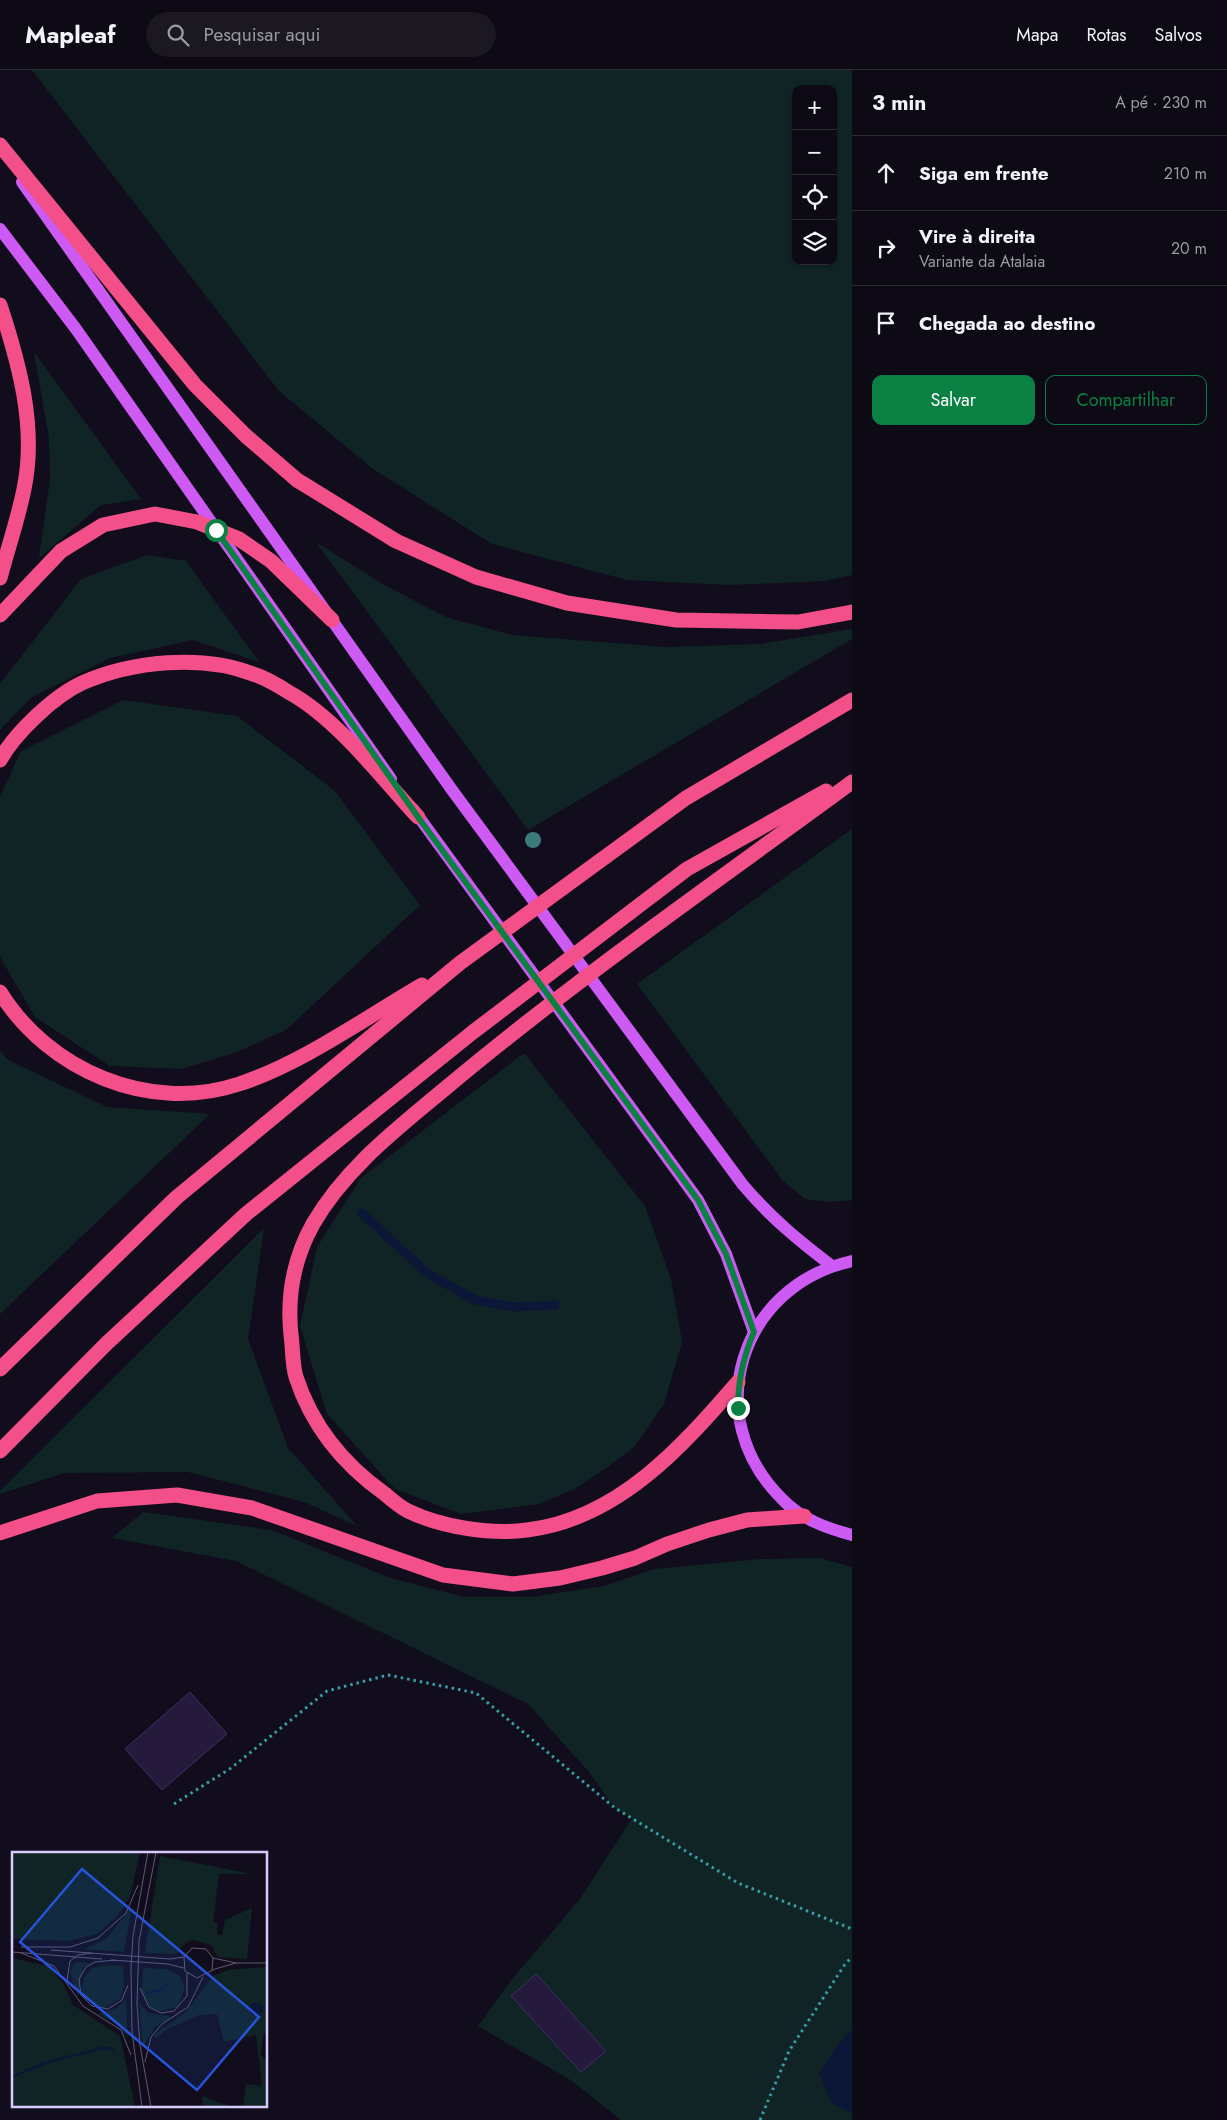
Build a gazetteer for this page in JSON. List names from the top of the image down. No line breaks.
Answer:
{"page":{"header":"Mapleaf","search":"Pesquisar aqui","nav":["Mapa","Rotas","Salvos"],"heading":["3 min","A pé · 230 m"],"map_buttons":["+","−"],"list":[["Siga em frente","210 m"],["Vire à direita","Variante da Atalaia","20 m"],"Chegada ao destino"],"buttons":["Salvar","Compartilhar"]}}
